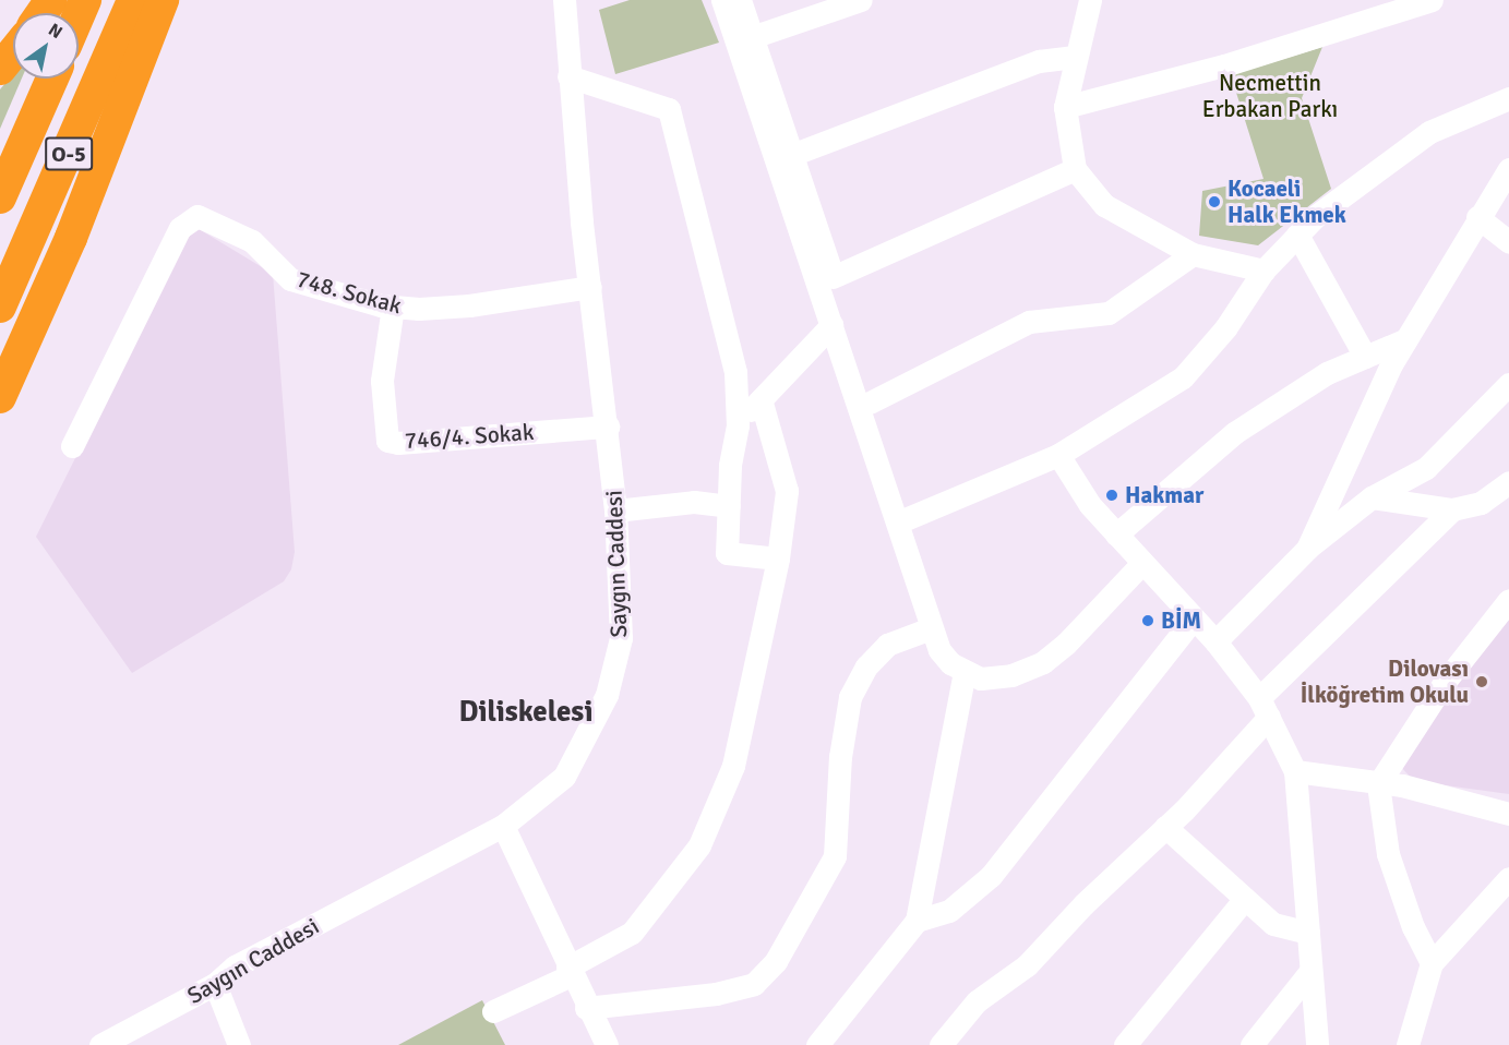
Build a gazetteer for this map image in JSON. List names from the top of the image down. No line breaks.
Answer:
{"streets":{"highway":["O-5"],"street":["748. Sokak","746/4. Sokak","Saygın Caddesi"]},"crossings":[["748. Sokak","746/4. Sokak"],["748. Sokak","Saygın Caddesi"],["746/4. Sokak","Saygın Caddesi"]],"districts":["Diliskelesi"],"parks":["Necmettin Erbakan Parkı"],"places":["Kocaeli Halk Ekmek","Hakmar","BİM","Dilovası İlköğretim Okulu"],"north":"top right"}
